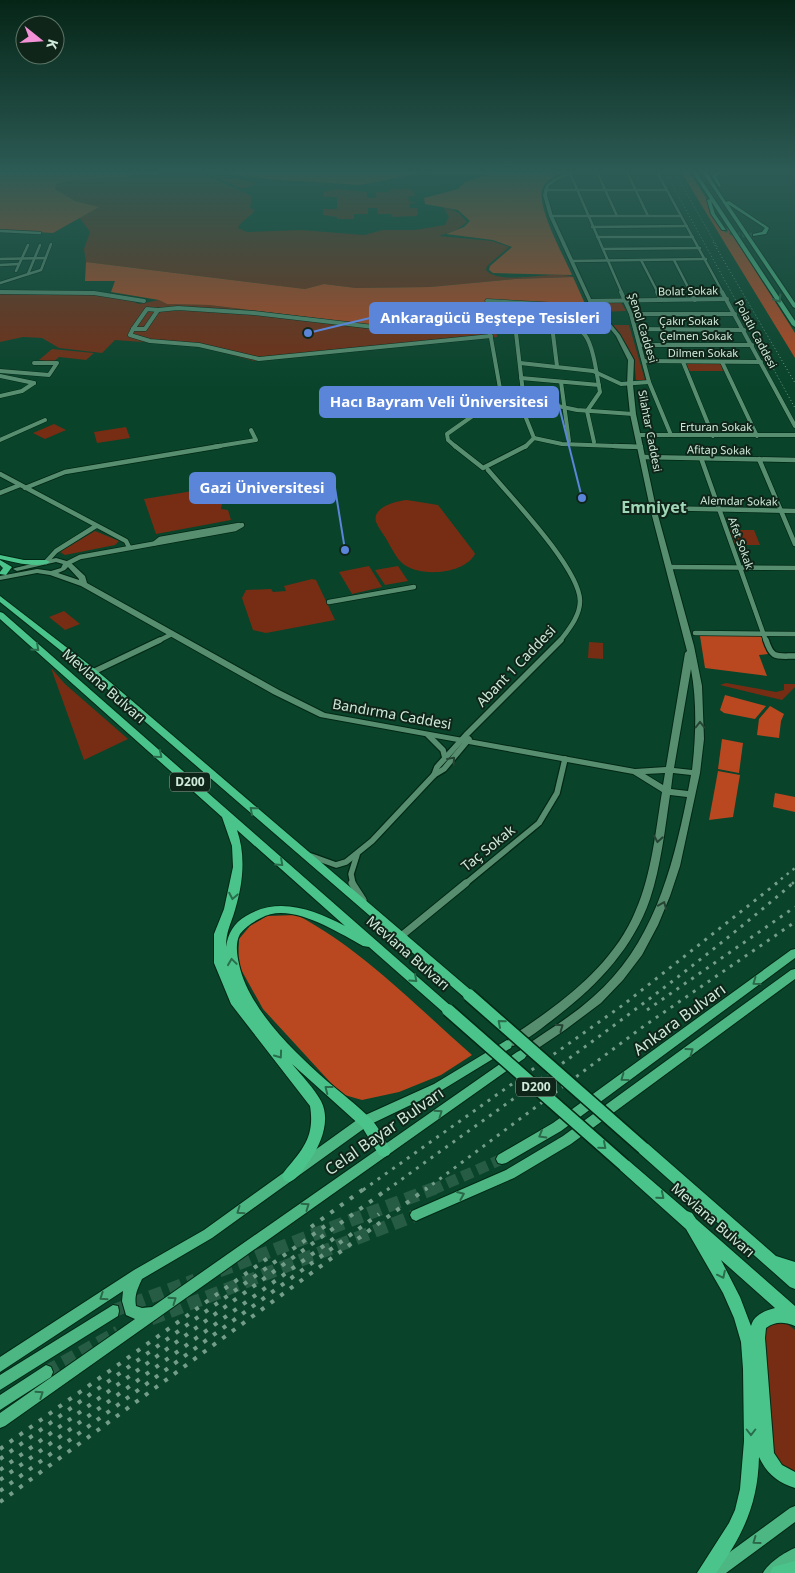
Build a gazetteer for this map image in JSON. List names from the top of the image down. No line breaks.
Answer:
{"streets":{"highway":["Mevlana Bulvarı","D200"],"main road":["Silahtar Caddesi","Bandırma Caddesi","Ankara Bulvarı","Celal Bayar Bulvarı"],"street":["Bolat Sokak","Çakır Sokak","Şenol Caddesi","Polatlı Caddesi","Çelmen Sokak","Dilmen Sokak","Erturan Sokak","Afitap Sokak","Alemdar Sokak","Afet Sokak","Abant 1 Caddesi","Taç Sokak"]},"crossings":[["Bolat Sokak","Şenol Caddesi"],["Bolat Sokak","Polatlı Caddesi"],["Bolat Sokak","Silahtar Caddesi"],["Çakır Sokak","Şenol Caddesi"],["Çakır Sokak","Polatlı Caddesi"],["Şenol Caddesi","Çelmen Sokak"],["Şenol Caddesi","Dilmen Sokak"],["Şenol Caddesi","Erturan Sokak"],["Polatlı Caddesi","Çelmen Sokak"],["Polatlı Caddesi","Dilmen Sokak"],["Erturan Sokak","Silahtar Caddesi"],["Silahtar Caddesi","Afitap Sokak"],["Silahtar Caddesi","Alemdar Sokak"],["Silahtar Caddesi","Bandırma Caddesi"],["Silahtar Caddesi","Celal Bayar Bulvarı"],["Afitap Sokak","Afet Sokak"],["Alemdar Sokak","Afet Sokak"],["Abant 1 Caddesi","Mevlana Bulvarı"],["Abant 1 Caddesi","Bandırma Caddesi"],["Mevlana Bulvarı","Taç Sokak"],["Bandırma Caddesi","Taç Sokak"],["Bandırma Caddesi","Celal Bayar Bulvarı"]],"districts":["Emniyet"],"places":["Ankaragücü Beştepe Tesisleri","Hacı Bayram Veli Üniversitesi","Gazi Üniversitesi"],"north":"right"}
